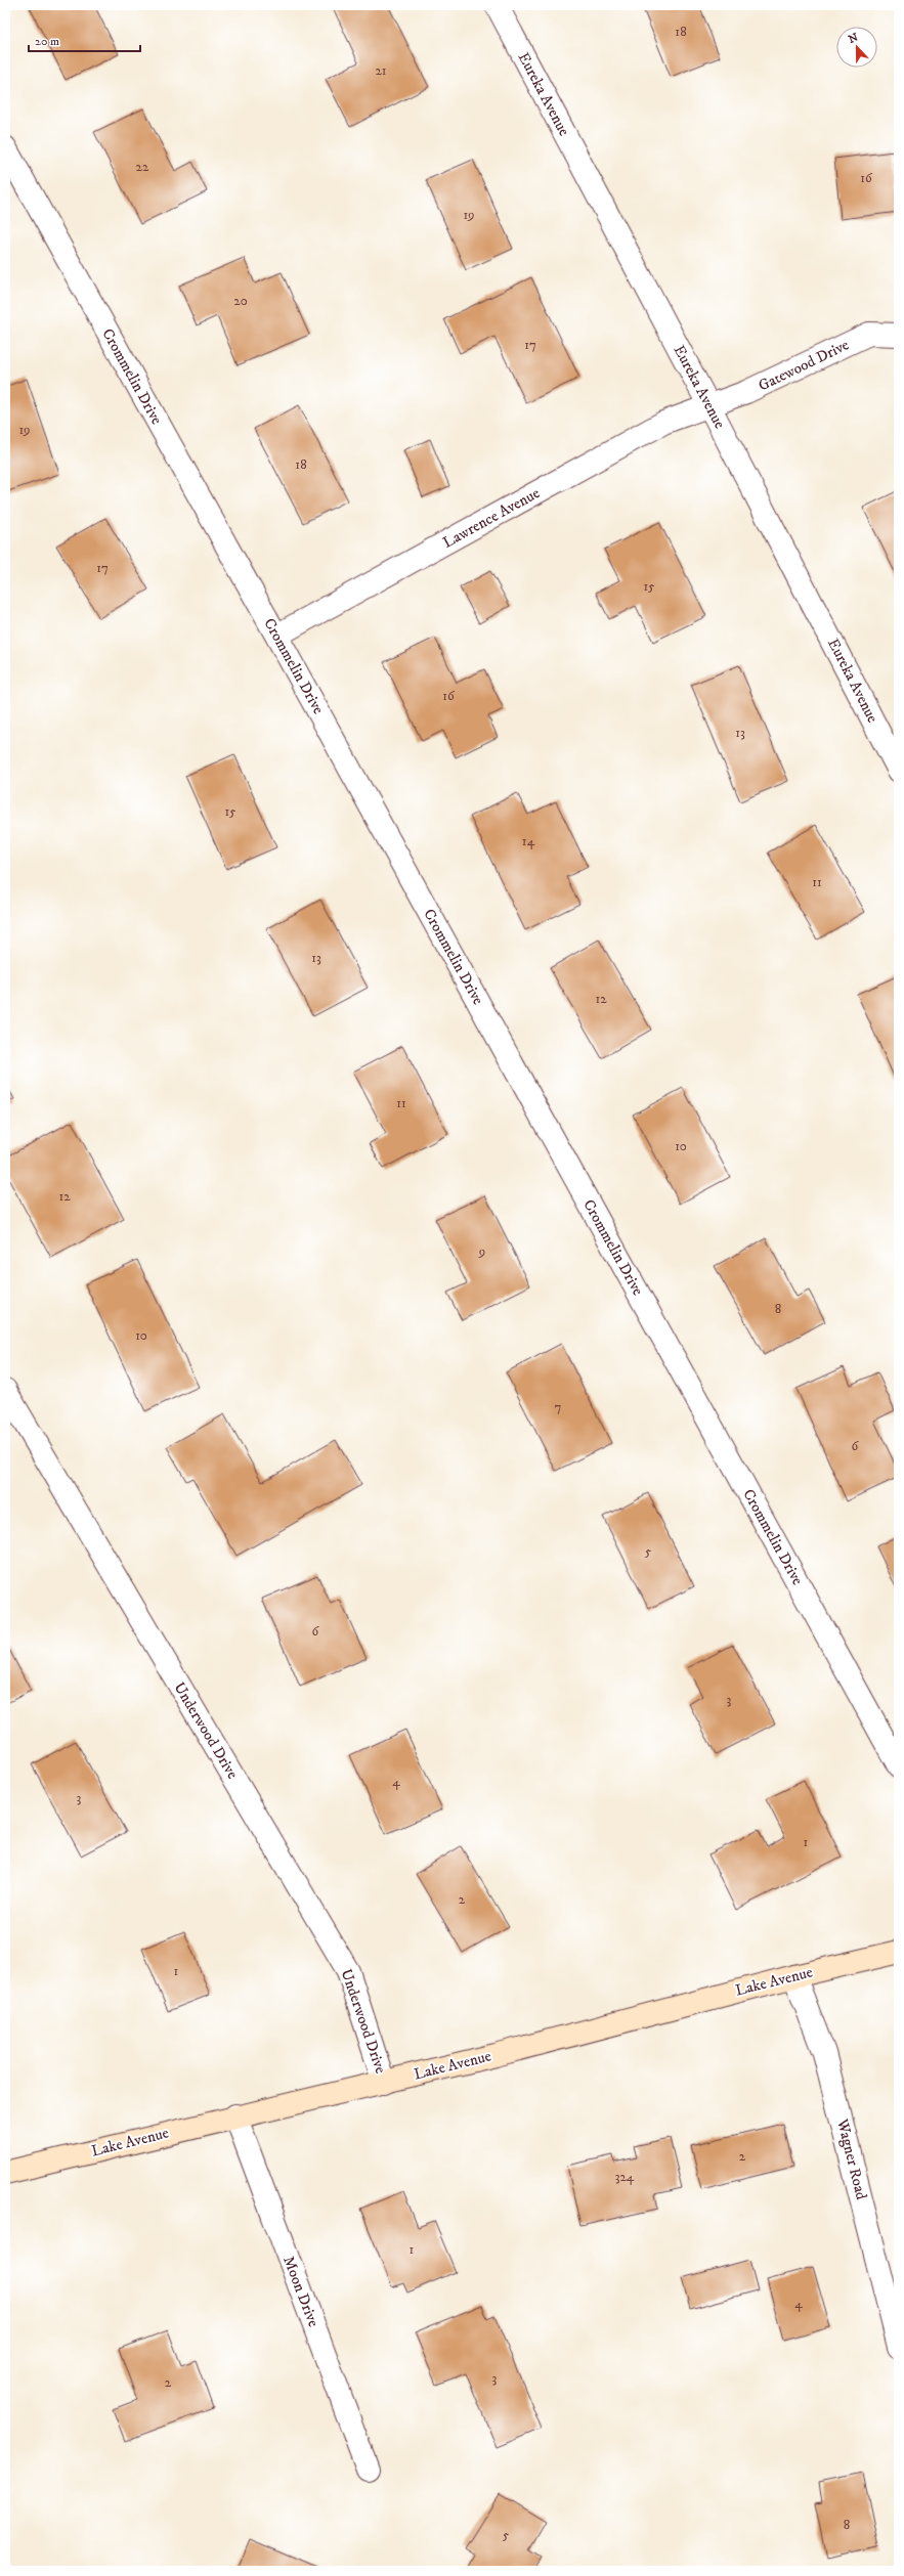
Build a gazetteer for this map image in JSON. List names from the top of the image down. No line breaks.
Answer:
{"streets":{"main road":["Lake Avenue"],"street":["Eureka Avenue","Gatewood Drive","Crommelin Drive","Lawrence Avenue","Underwood Drive","Wagner Road","Moon Drive"]},"crossings":[["Eureka Avenue","Gatewood Drive"],["Eureka Avenue","Lawrence Avenue"],["Gatewood Drive","Lawrence Avenue"],["Crommelin Drive","Lawrence Avenue"],["Underwood Drive","Lake Avenue"],["Lake Avenue","Wagner Road"],["Lake Avenue","Moon Drive"]],"house_numbers":["18","21","22","16","19","20","17","19","18","17","15","16","13","15","14","11","13","12","11","10","12","9","8","10","7","6","5","6","3","4","3","1","2","1","2","324","1","4","3","2","8","5"],"scale_bar":"20 m","north":"top"}
